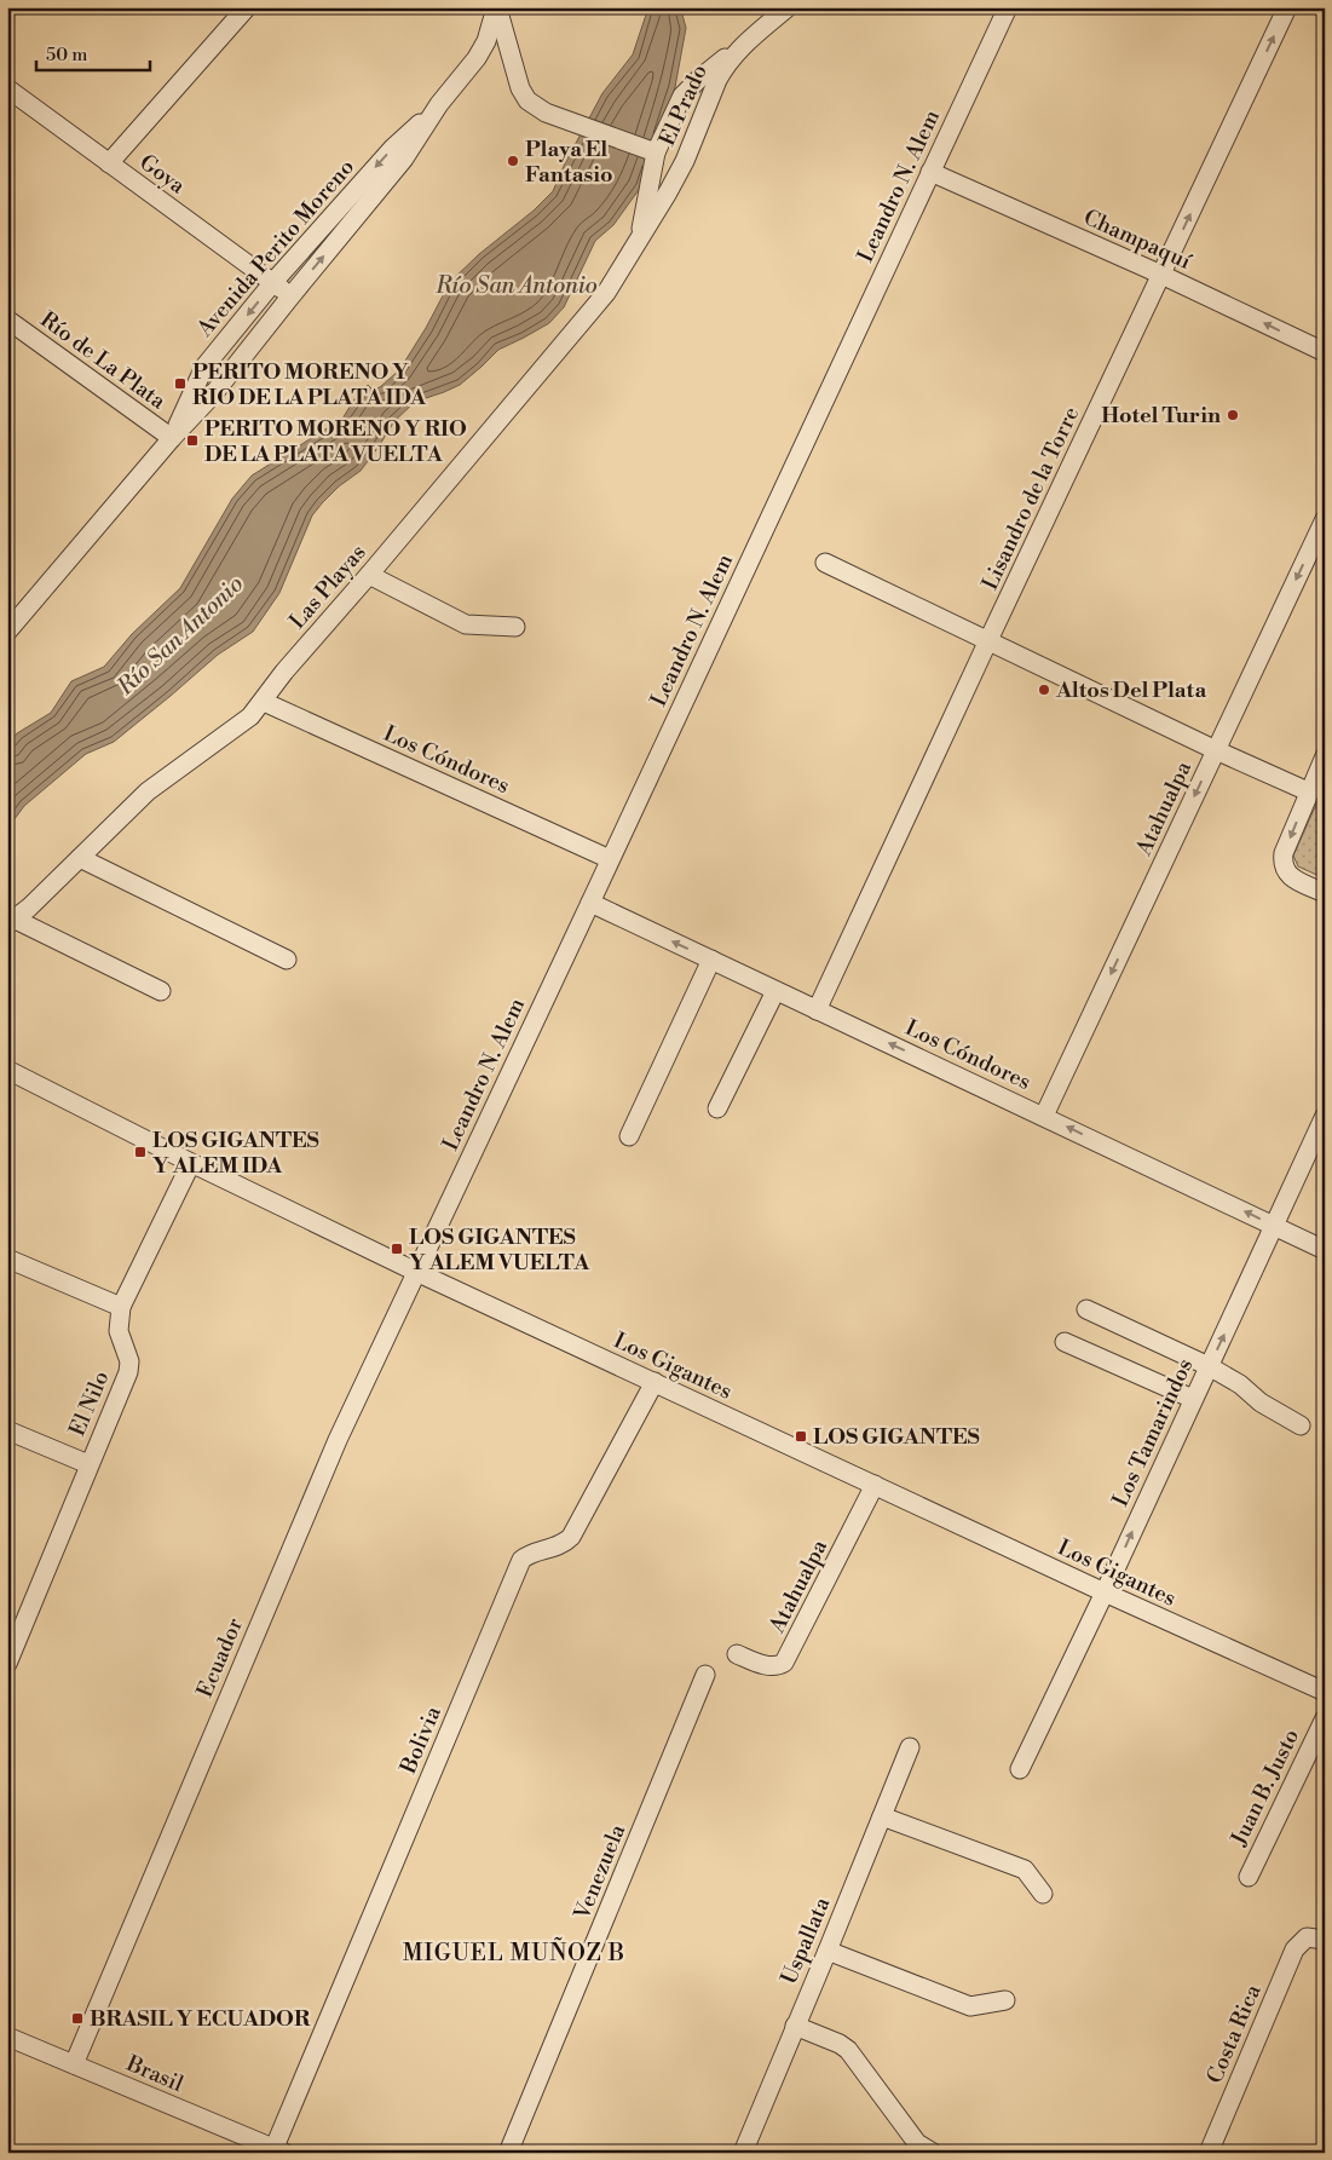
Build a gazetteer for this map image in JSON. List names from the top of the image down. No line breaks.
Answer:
{"streets":{"street":["El Prado","Goya","Leandro N. Alem","Champaquí","Avenida Perito Moreno","Río de La Plata","Lisandro de la Torre","Las Playas","Los Cóndores","Atahualpa","Los Gigantes","El Nilo","Los Tamarindos","Ecuador","Bolivia","Juan B. Justo","Venezuela","Uspallata","Costa Rica","Brasil"]},"crossings":[["El Prado","Las Playas"],["Goya","Avenida Perito Moreno"],["Leandro N. Alem","Champaquí"],["Leandro N. Alem","Los Cóndores"],["Leandro N. Alem","Los Gigantes"],["Leandro N. Alem","Ecuador"],["Champaquí","Lisandro de la Torre"],["Avenida Perito Moreno","Río de La Plata"],["Lisandro de la Torre","Los Cóndores"],["Las Playas","Los Cóndores"],["Los Cóndores","Atahualpa"],["Los Cóndores","Los Tamarindos"],["Atahualpa","Los Gigantes"],["Los Gigantes","El Nilo"],["Los Gigantes","Los Tamarindos"],["Los Gigantes","Ecuador"],["Los Gigantes","Bolivia"],["Ecuador","Brasil"],["Bolivia","Brasil"]],"one_way":["Champaquí","Los Cóndores","Atahualpa","Los Tamarindos"],"districts":["MIGUEL MUÑOZ B"],"water":["Río San Antonio"],"places":{"other":["Playa El Fantasio","Hotel Turin","Altos Del Plata"],"transit":["PERITO MORENO Y RIO DE LA PLATA IDA","PERITO MORENO Y RIO DE LA PLATA VUELTA","LOS GIGANTES Y ALEM IDA","LOS GIGANTES Y ALEM VUELTA","LOS GIGANTES","BRASIL Y ECUADOR"]},"scale_bar":"50 m"}
